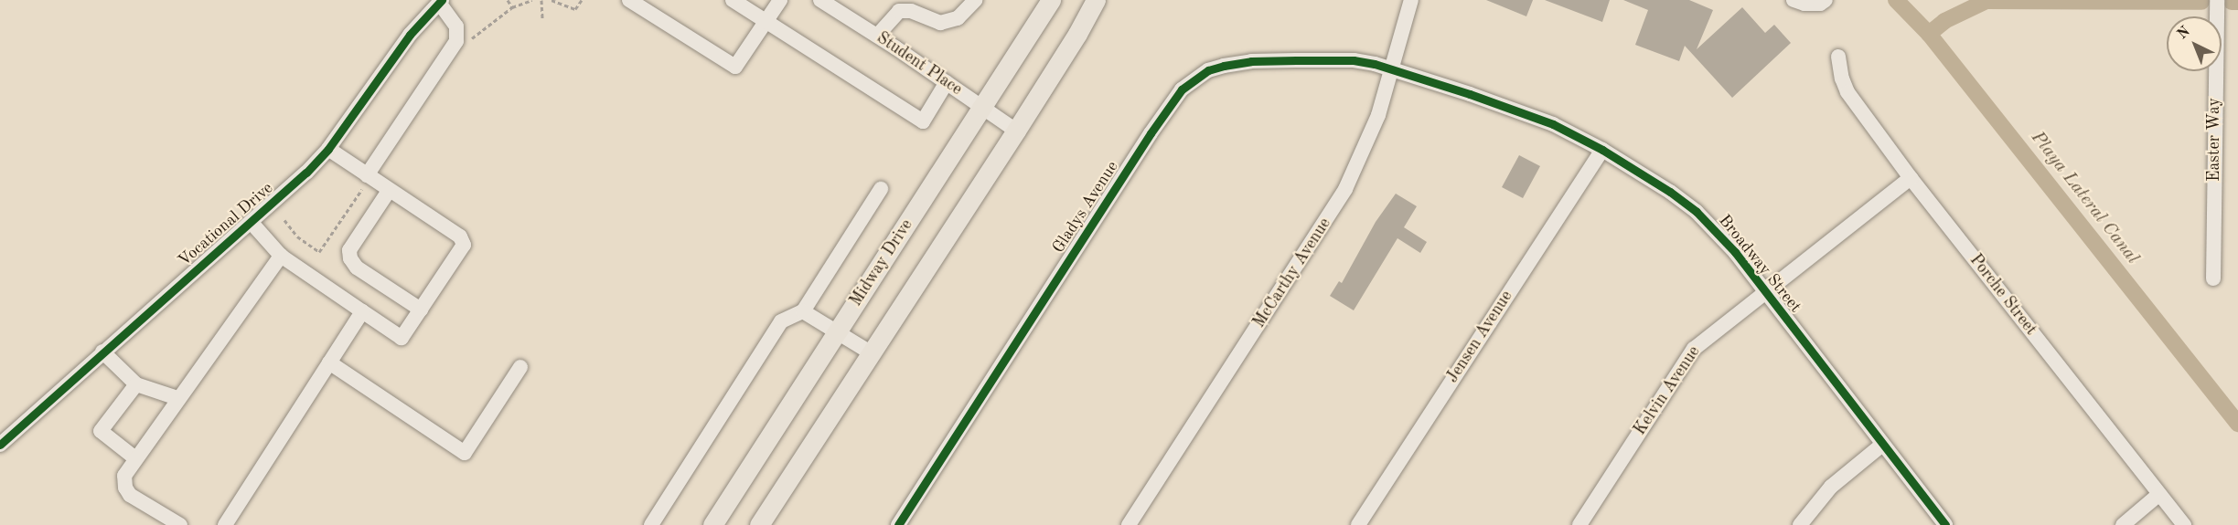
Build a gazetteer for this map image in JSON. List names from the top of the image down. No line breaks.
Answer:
{"streets":{"main road":["Midway Drive"],"street":["Student Place","Easter Way","Gladys Avenue","Vocational Drive","Broadway Street","McCarthy Avenue","Porche Street","Jensen Avenue","Kelvin Avenue"]},"crossings":[["Student Place","Midway Drive"],["Gladys Avenue","Broadway Street"],["Gladys Avenue","McCarthy Avenue"],["Broadway Street","McCarthy Avenue"],["Broadway Street","Jensen Avenue"],["Broadway Street","Kelvin Avenue"],["Porche Street","Kelvin Avenue"]],"water":["Playa Lateral Canal"],"north":"top left"}
